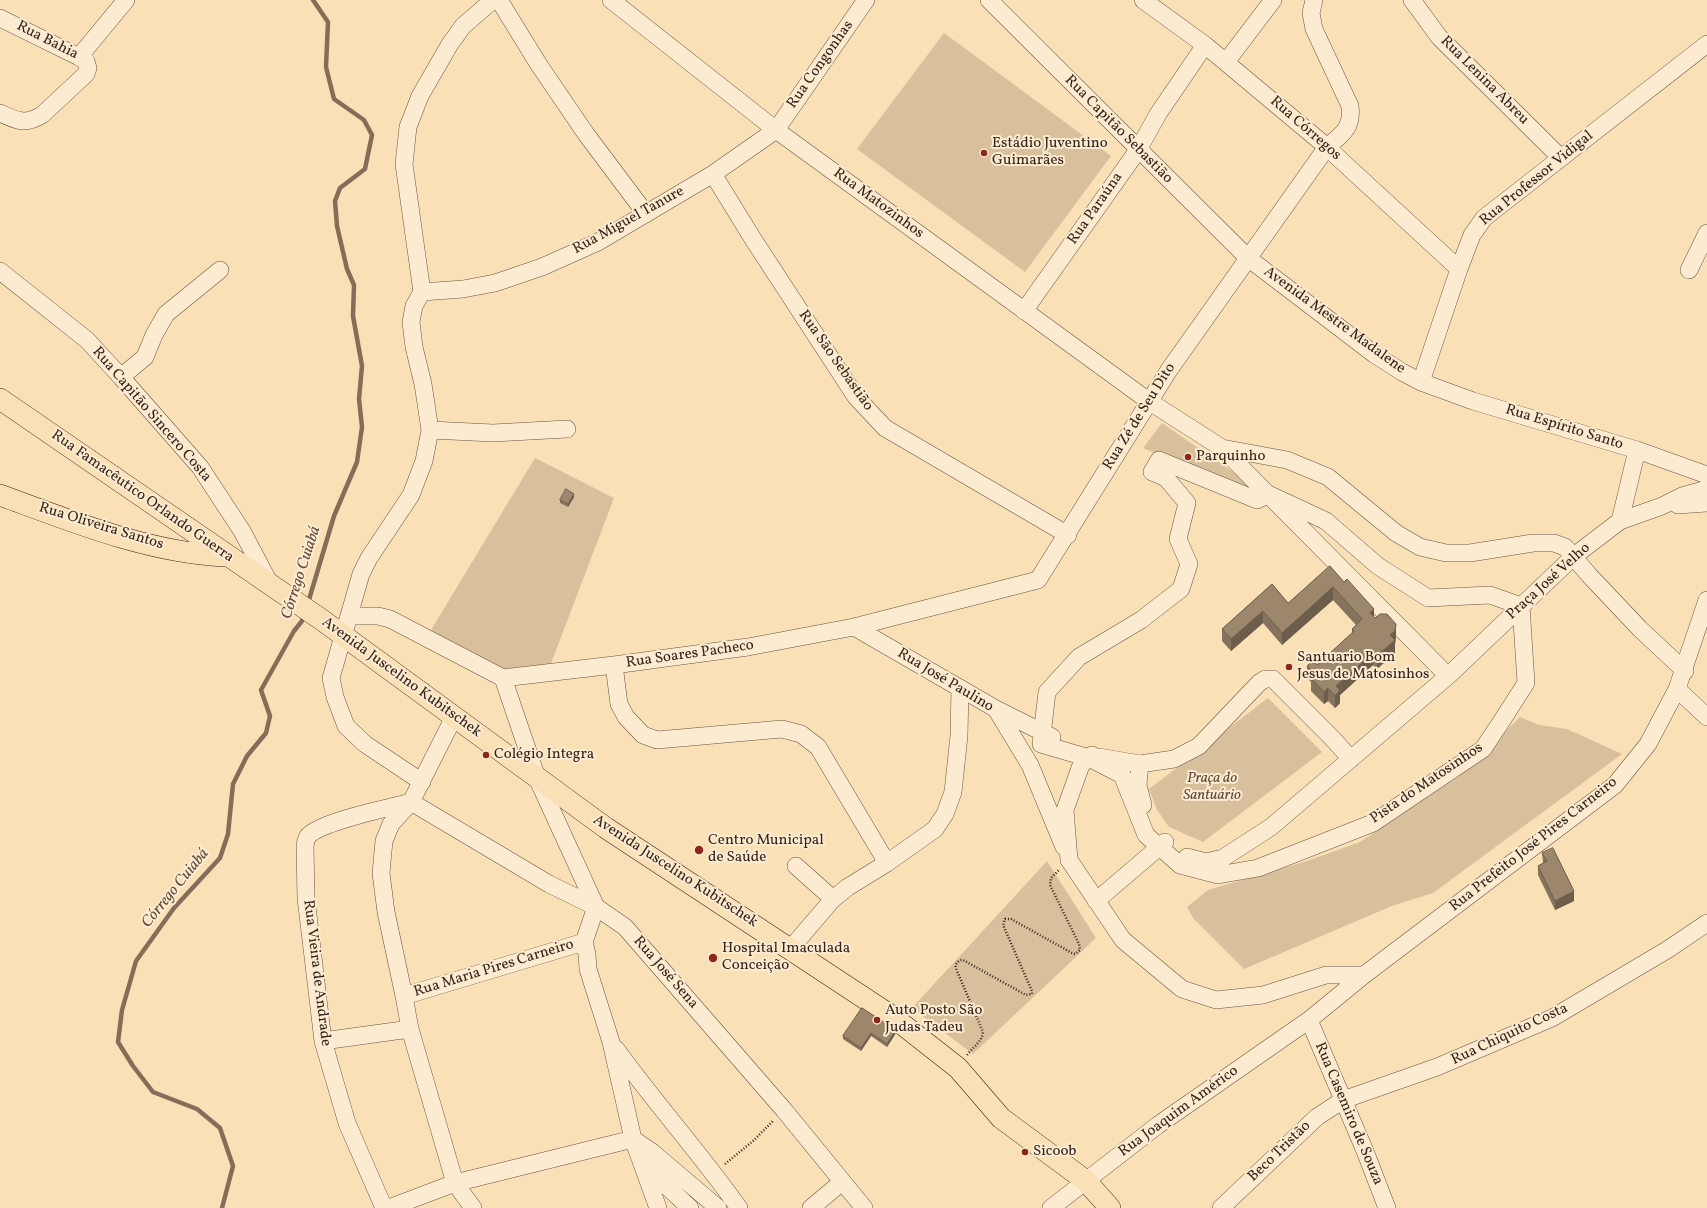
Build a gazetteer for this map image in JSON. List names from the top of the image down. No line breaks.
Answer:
{"streets":{"main road":["Rua Famacêutico Orlando Guerra","Rua Oliveira Santos","Avenida Juscelino Kubitschek"],"street":["Rua Bahia","Rua Congonhas","Rua Lenina Abreu","Rua Córregos","Rua Capitão Sebastião","Rua Professor Vidigal","Rua Matozinhos","Rua Paraúna","Rua Miguel Tanure","Avenida Mestre Madalene","Rua São Sebastião","Rua Capitão Sincero Costa","Rua Zé de Seu Dito","Rua Espírito Santo","Praça José Velho","Rua Soares Pacheco","Rua José Paulino","Pista do Matosinhos","Rua Prefeito José Pires Carneiro","Rua Maria Pires Carneiro","Rua Vieira de Andrade","Rua José Sena","Rua Chiquito Costa","Rua Joaquim Américo","Rua Casemiro de Souza","Beco Tristão"]},"crossings":[["Rua Congonhas","Rua Matozinhos"],["Rua Congonhas","Rua Miguel Tanure"],["Rua Lenina Abreu","Rua Professor Vidigal"],["Rua Córregos","Rua Professor Vidigal"],["Rua Córregos","Rua Paraúna"],["Rua Córregos","Rua Zé de Seu Dito"],["Rua Capitão Sebastião","Rua Paraúna"],["Rua Capitão Sebastião","Avenida Mestre Madalene"],["Rua Capitão Sebastião","Rua Zé de Seu Dito"],["Rua Professor Vidigal","Avenida Mestre Madalene"],["Rua Professor Vidigal","Rua Espírito Santo"],["Rua Matozinhos","Rua Paraúna"],["Rua Matozinhos","Rua Miguel Tanure"],["Rua Matozinhos","Rua Zé de Seu Dito"],["Rua Miguel Tanure","Rua São Sebastião"],["Avenida Mestre Madalene","Rua Zé de Seu Dito"],["Avenida Mestre Madalene","Rua Espírito Santo"],["Rua São Sebastião","Rua Zé de Seu Dito"],["Rua Capitão Sincero Costa","Rua Famacêutico Orlando Guerra"],["Rua Capitão Sincero Costa","Avenida Juscelino Kubitschek"],["Rua Zé de Seu Dito","Rua Soares Pacheco"],["Rua Famacêutico Orlando Guerra","Rua Oliveira Santos"],["Rua Famacêutico Orlando Guerra","Avenida Juscelino Kubitschek"],["Praça José Velho","Pista do Matosinhos"],["Rua Soares Pacheco","Rua José Paulino"],["Avenida Juscelino Kubitschek","Rua Joaquim Américo"],["Rua Prefeito José Pires Carneiro","Rua Joaquim Américo"],["Rua Prefeito José Pires Carneiro","Rua Casemiro de Souza"],["Rua Vieira de Andrade","Rua José Sena"],["Rua Chiquito Costa","Rua Casemiro de Souza"],["Rua Chiquito Costa","Beco Tristão"],["Rua Joaquim Américo","Rua Casemiro de Souza"],["Rua Casemiro de Souza","Beco Tristão"]],"water":["Córrego Cuiabá"],"parks":["Praça do Santuário"],"places":["Estádio Juventino Guimarães","Parquinho","Santuario Bom Jesus de Matosinhos","Colégio Integra","Centro Municipal de Saúde","Hospital Imaculada Conceição","Auto Posto São Judas Tadeu","Sicoob"]}
